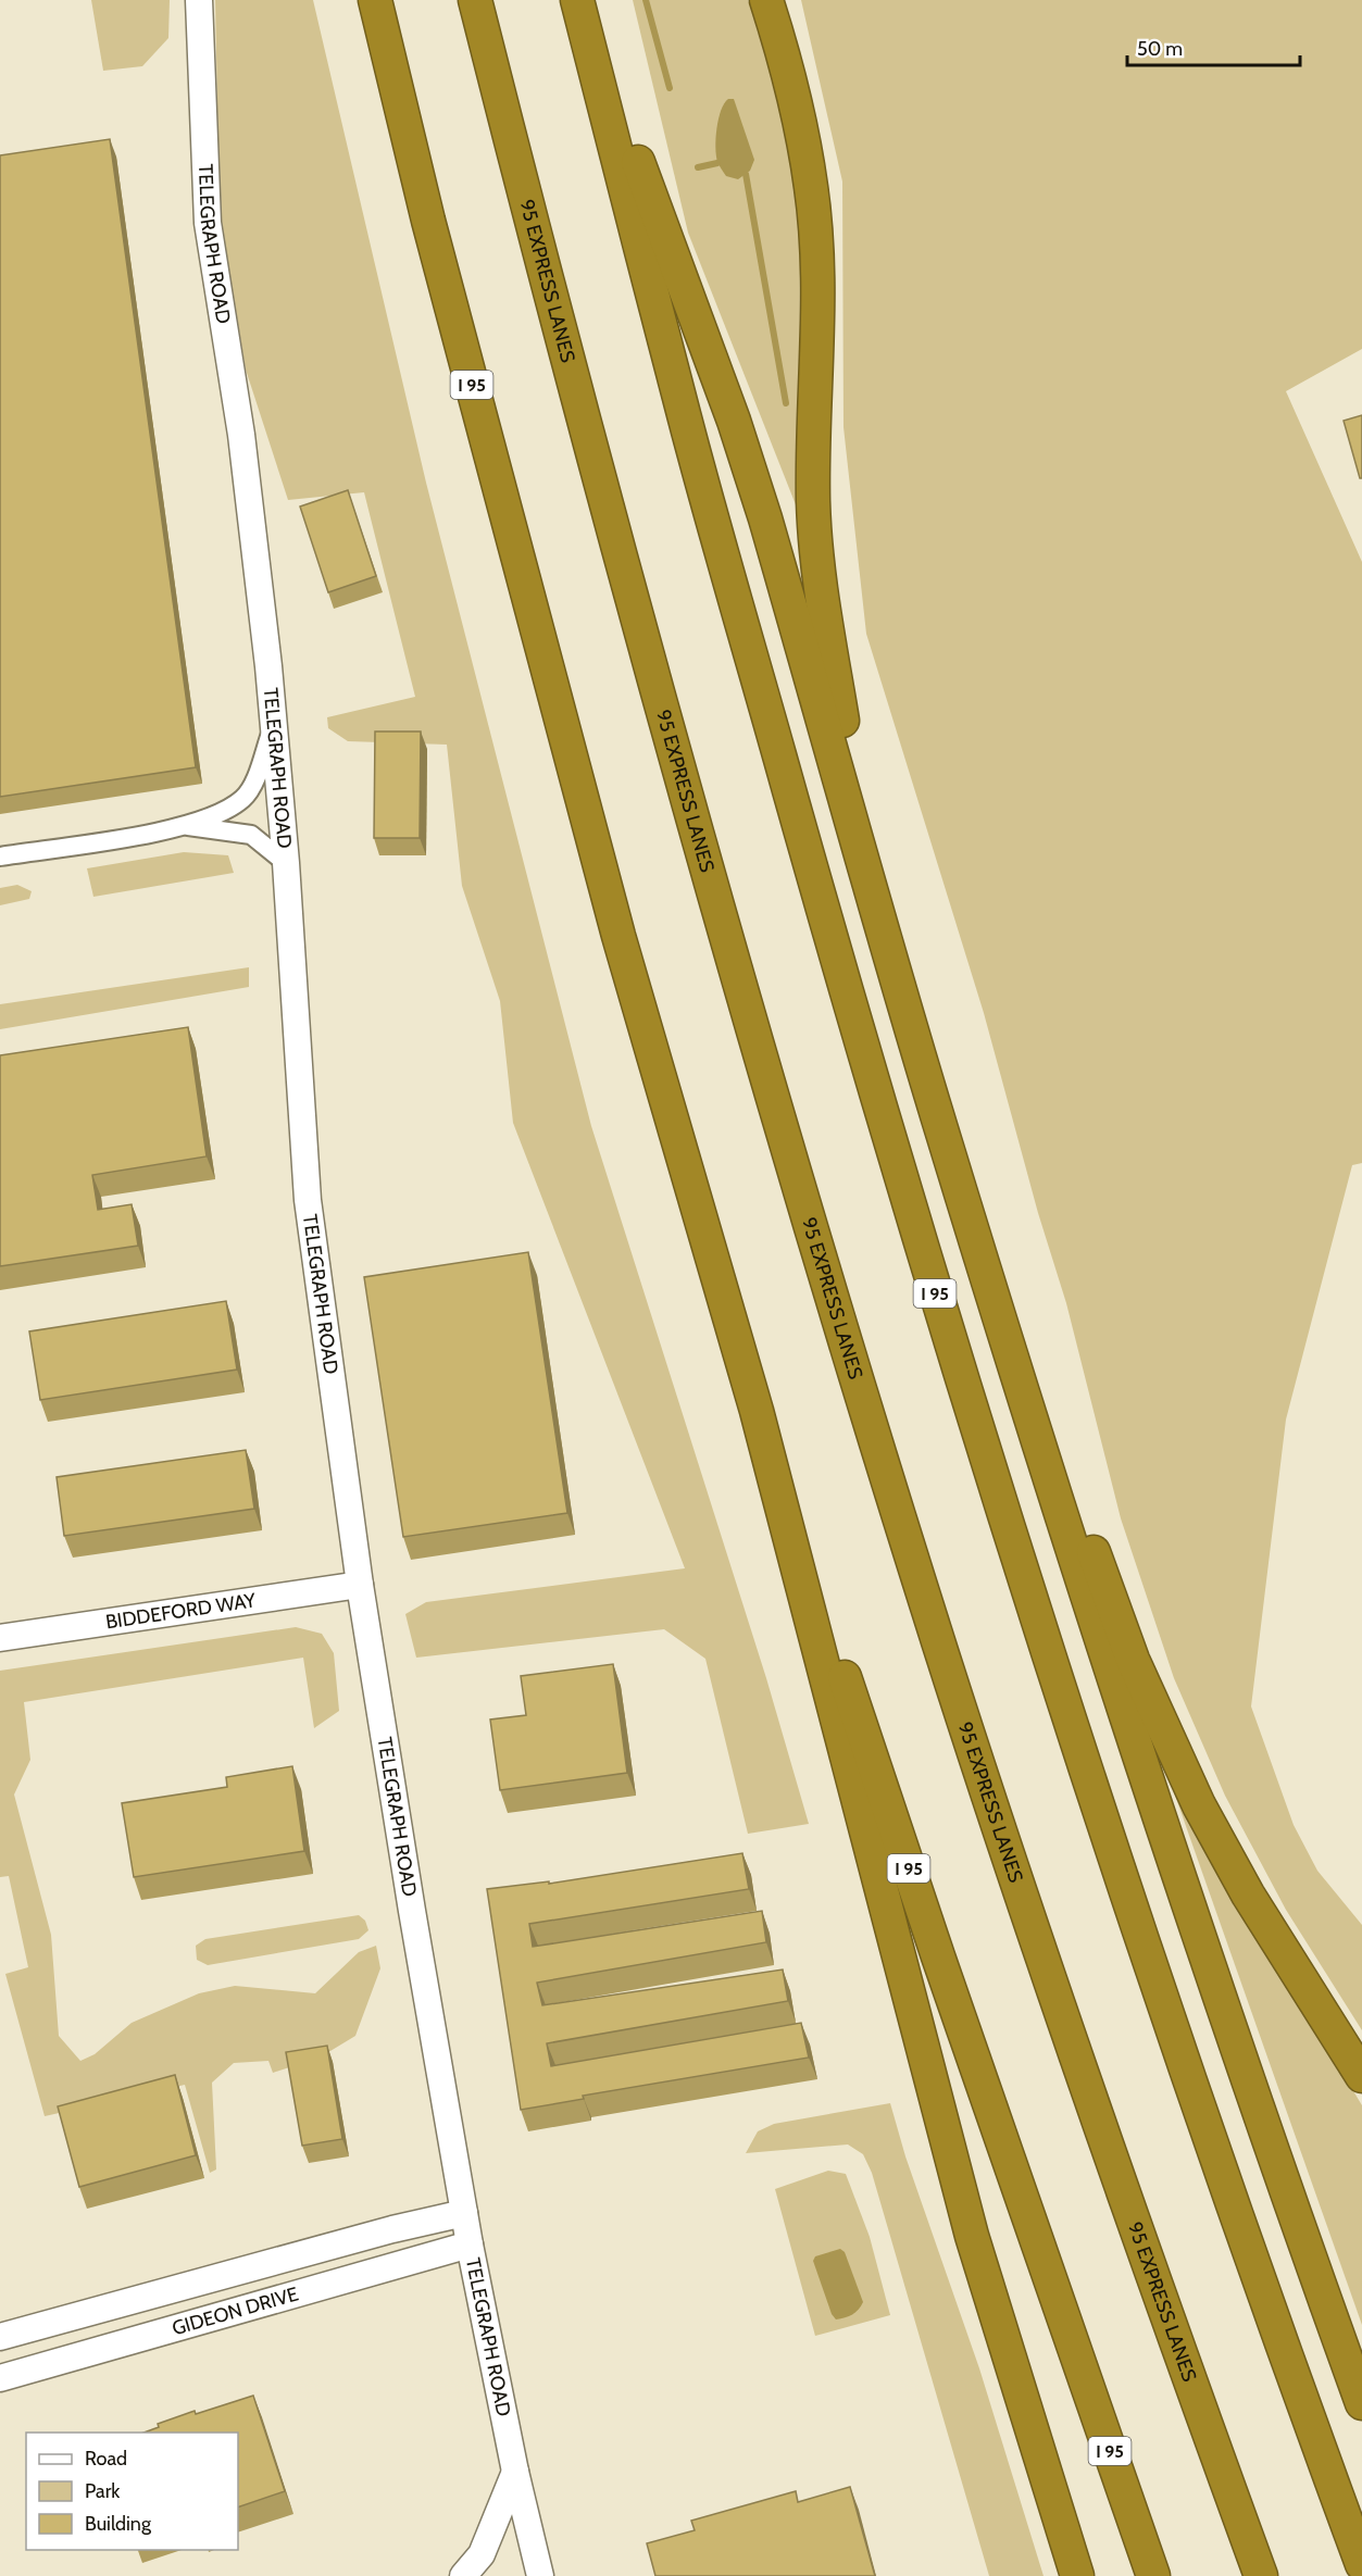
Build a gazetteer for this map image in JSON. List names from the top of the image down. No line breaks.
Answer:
{"streets":{"highway":["95 EXPRESS LANES","I 95"],"main road":["TELEGRAPH ROAD","BIDDEFORD WAY","GIDEON DRIVE"]},"crossings":[["TELEGRAPH ROAD","BIDDEFORD WAY"],["TELEGRAPH ROAD","GIDEON DRIVE"]],"legend":["Road","Park","Building"],"scale_bar":"50 m"}
